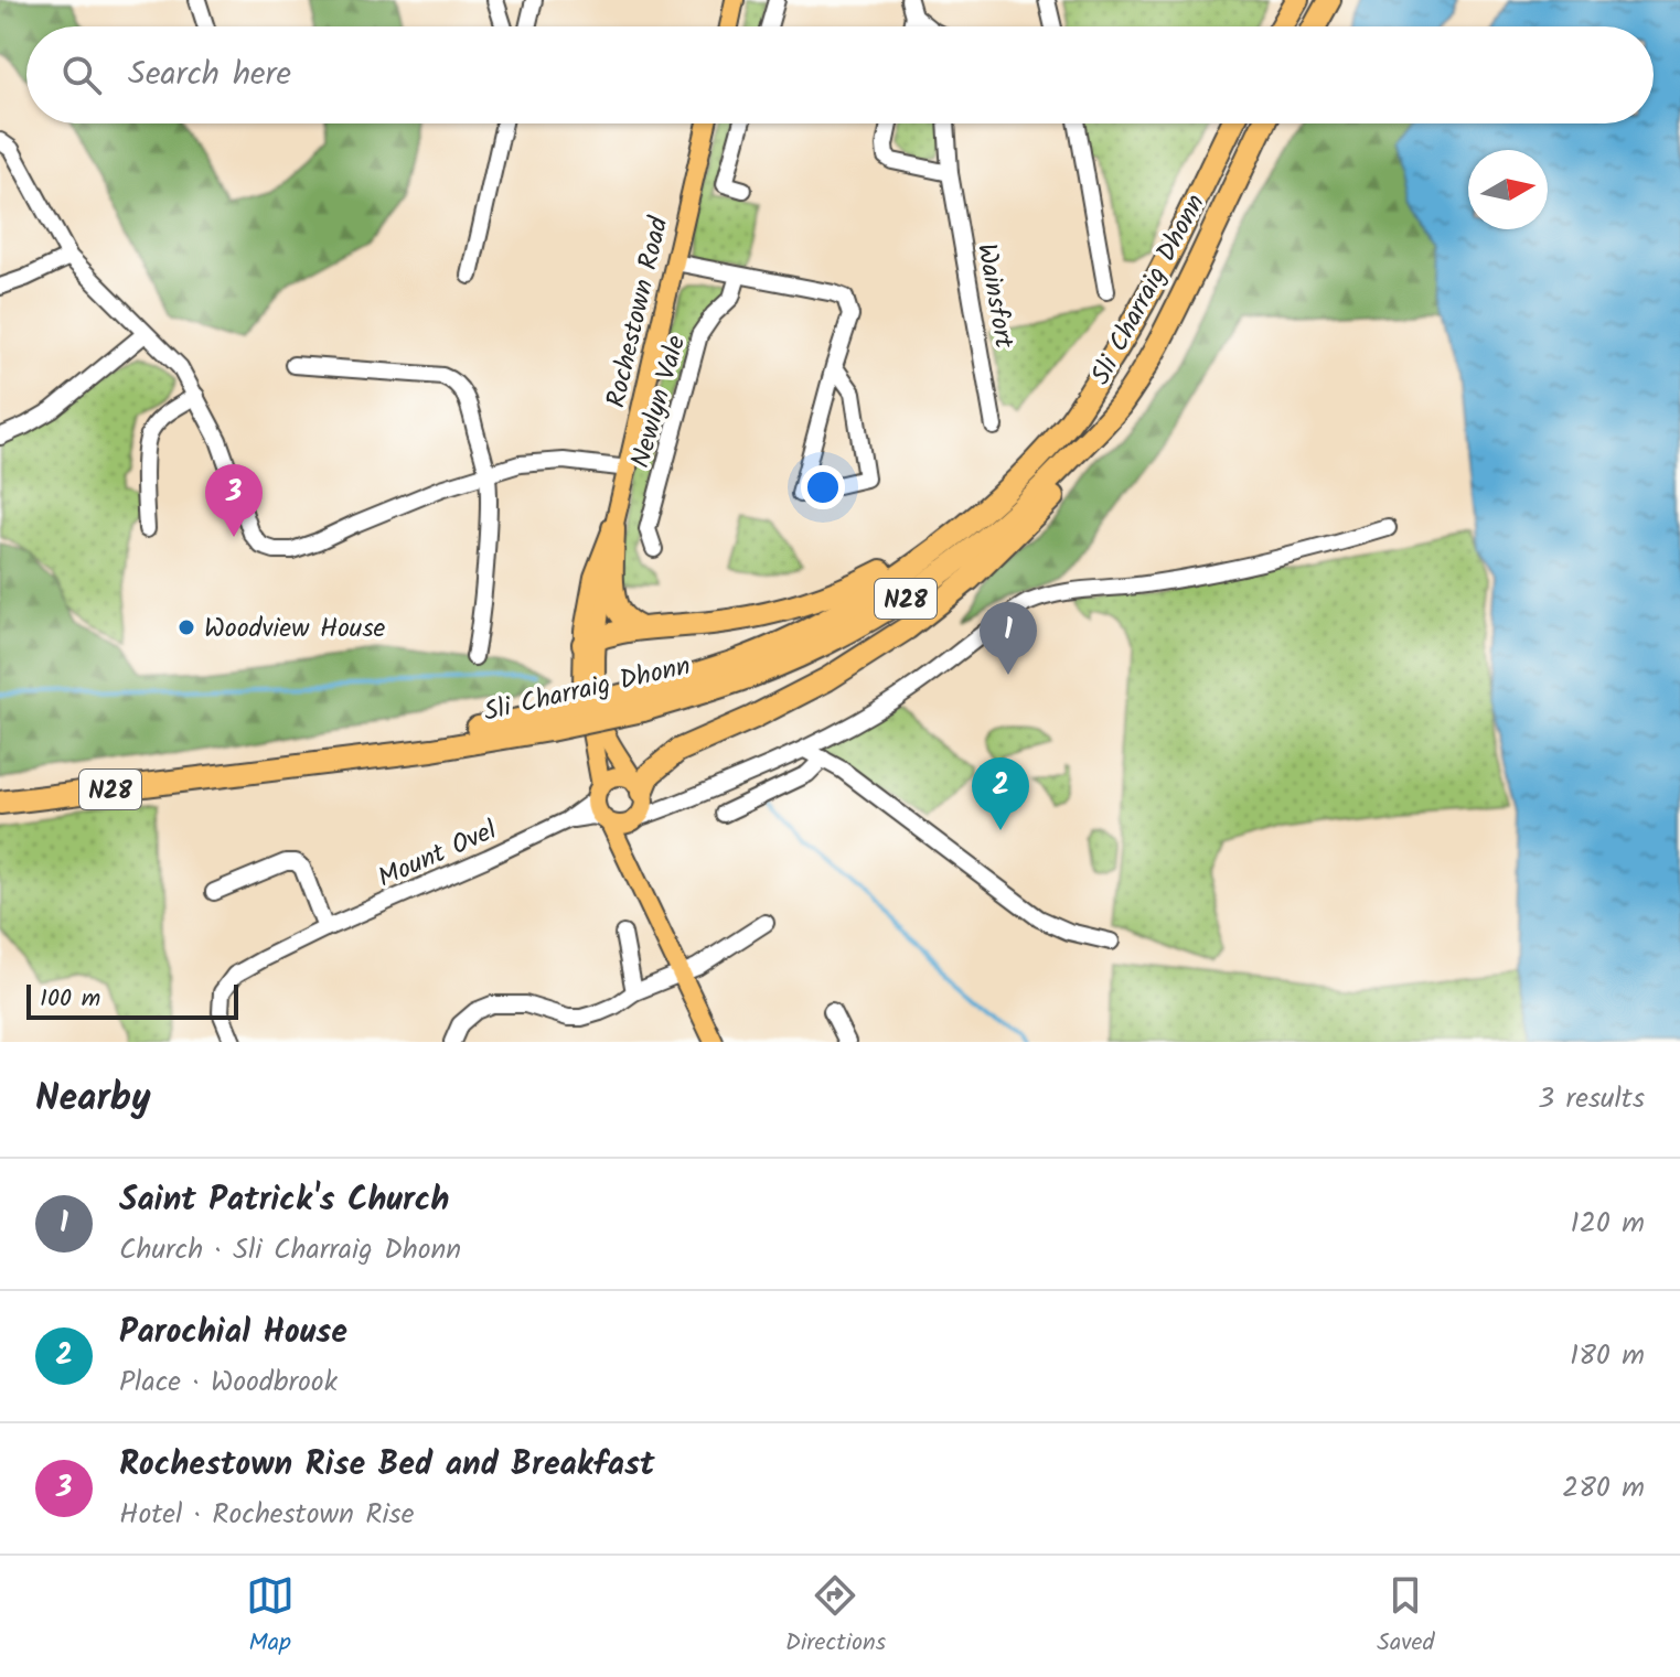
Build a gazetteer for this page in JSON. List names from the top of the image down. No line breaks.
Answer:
{"streets":{"highway":["Sli Charraig Dhonn","N28"],"main road":["Rochestown Road"],"street":["Wainsfort","Newlyn Vale","Mount Ovel"]},"crossings":[["Rochestown Road","Mount Ovel"]],"places":["Woodview House"],"scale_bar":"100 m","north":"right","page":{"search":"Search here","pins":["3","1","2"],"scale":"100 m","heading":["Nearby","3 results"],"list":[{"mark":"1","name":"Saint Patrick's Church","note":"Church · Sli Charraig Dhonn","value":"120 m"},{"mark":"2","name":"Parochial House","note":"Place · Woodbrook","value":"180 m"},{"mark":"3","name":"Rochestown Rise Bed and Breakfast","note":"Hotel · Rochestown Rise","value":"280 m"}],"nav":["Map","Directions","Saved"]}}
